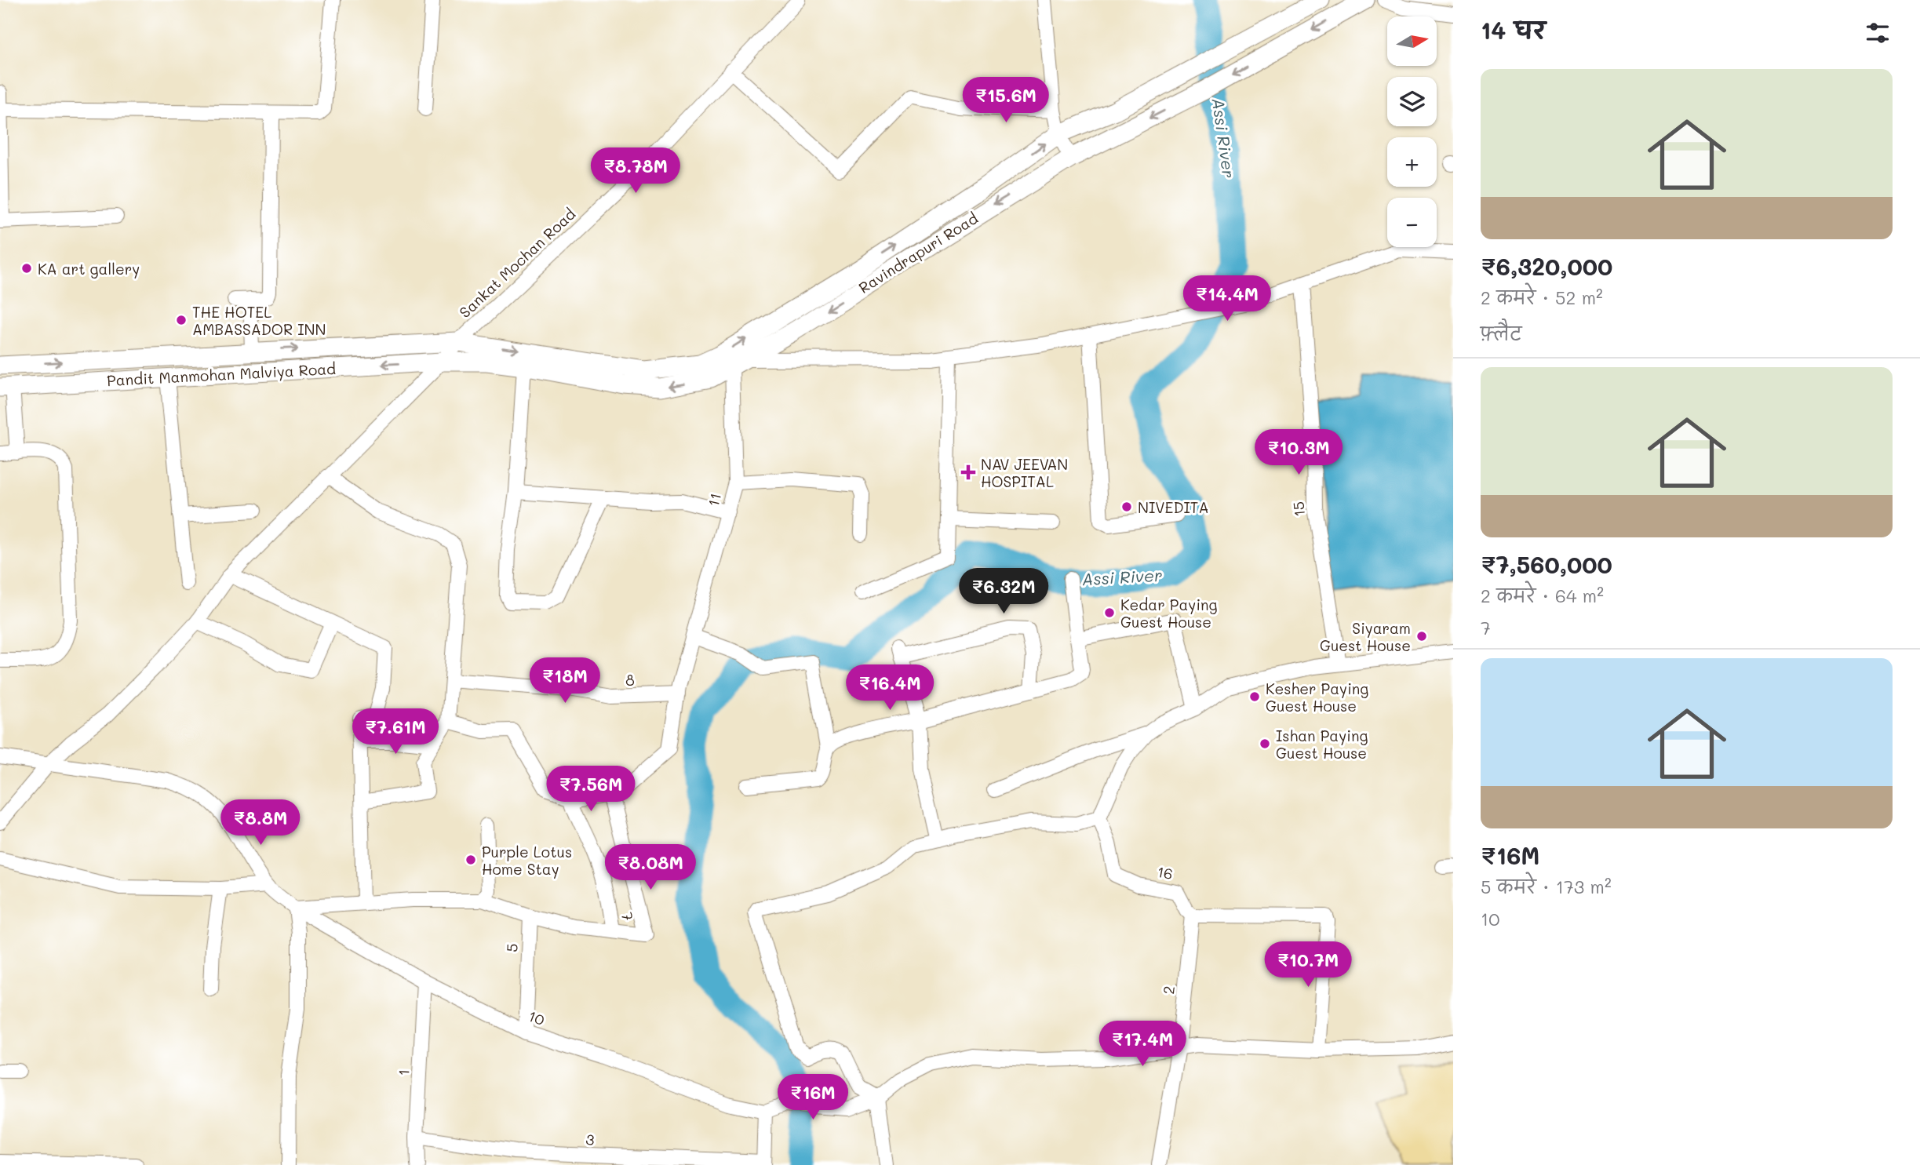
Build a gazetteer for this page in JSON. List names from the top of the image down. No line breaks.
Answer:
{"streets":{"main road":["Ravindrapuri Road","Pandit Manmohan Malviya Road"],"street":["Sankat Mochan Road","11","15","8","16","7","5","2","10","1","3"]},"crossings":[["Ravindrapuri Road","Sankat Mochan Road"],["Ravindrapuri Road","Pandit Manmohan Malviya Road"],["Ravindrapuri Road","11"],["Sankat Mochan Road","Pandit Manmohan Malviya Road"],["Sankat Mochan Road","10"],["11","8"],["16","2"],["7","5"],["5","10"],["10","1"],["1","3"]],"one_way":["Pandit Manmohan Malviya Road"],"water":["Assi River"],"places":{"other":["KA art gallery","THE HOTEL AMBASSADOR INN","NIVEDITA","Kedar Paying Guest House","Siyaram Guest House","Kesher Paying Guest House","Ishan Paying Guest House","Purple Lotus Home Stay"],"health":["NAV JEEVAN HOSPITAL"]},"north":"right","page":{"heading":"14 घर","map_buttons":["+","−"],"list":[{"name":"₹6,320,000","note":"2 कमरे · 52 m² · फ़्लैट"},{"name":"₹7,560,000","note":"2 कमरे · 64 m² · 7"},{"name":"₹16M","note":"5 कमरे · 173 m² · 10"}],"price":["₹15.6M","₹8.78M","₹14.4M","₹10.3M","₹6.32M","₹18M","₹16.4M","₹7.61M","₹7.56M","₹8.8M","₹8.08M","₹10.7M","₹17.4M","₹16M"]}}
